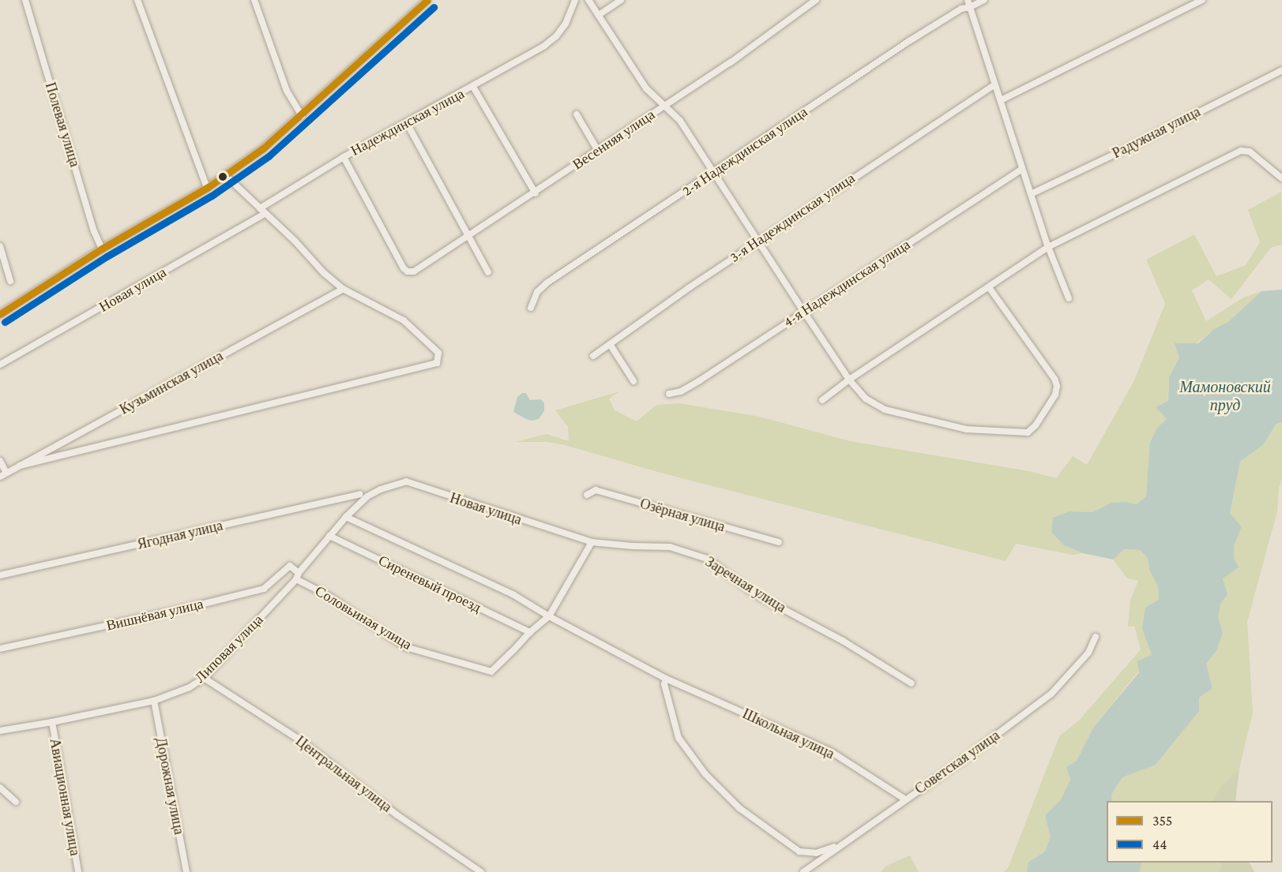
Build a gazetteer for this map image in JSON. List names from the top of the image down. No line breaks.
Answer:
{"streets":{"street":["Надеждинская улица","Полевая улица","Радужная улица","Весенняя улица","2-я Надеждинская улица","3-я Надеждинская улица","4-я Надеждинская улица","Новая улица","Кузьминская улица","Озёрная улица","Ягодная улица","Сиреневый проезд","Заречная улица","Вишнёвая улица","Соловьиная улица","Липовая улица","Школьная улица","Советская улица","Центральная улица","Дорожная улица","Авиационная улица"]},"crossings":[["Надеждинская улица","Весенняя улица"],["Надеждинская улица","Новая улица"],["Новая улица","Заречная улица"],["Новая улица","Соловьиная улица"],["Новая улица","Липовая улица"],["Сиреневый проезд","Соловьиная улица"],["Сиреневый проезд","Липовая улица"],["Заречная улица","Соловьиная улица"],["Вишнёвая улица","Соловьиная улица"],["Вишнёвая улица","Липовая улица"],["Соловьиная улица","Липовая улица"],["Соловьиная улица","Школьная улица"],["Липовая улица","Школьная улица"],["Липовая улица","Центральная улица"],["Липовая улица","Дорожная улица"],["Липовая улица","Авиационная улица"],["Школьная улица","Советская улица"]],"water":["Мамоновский пруд"],"lines":["transit line 355","transit line 44"],"legend":["355","44"]}
